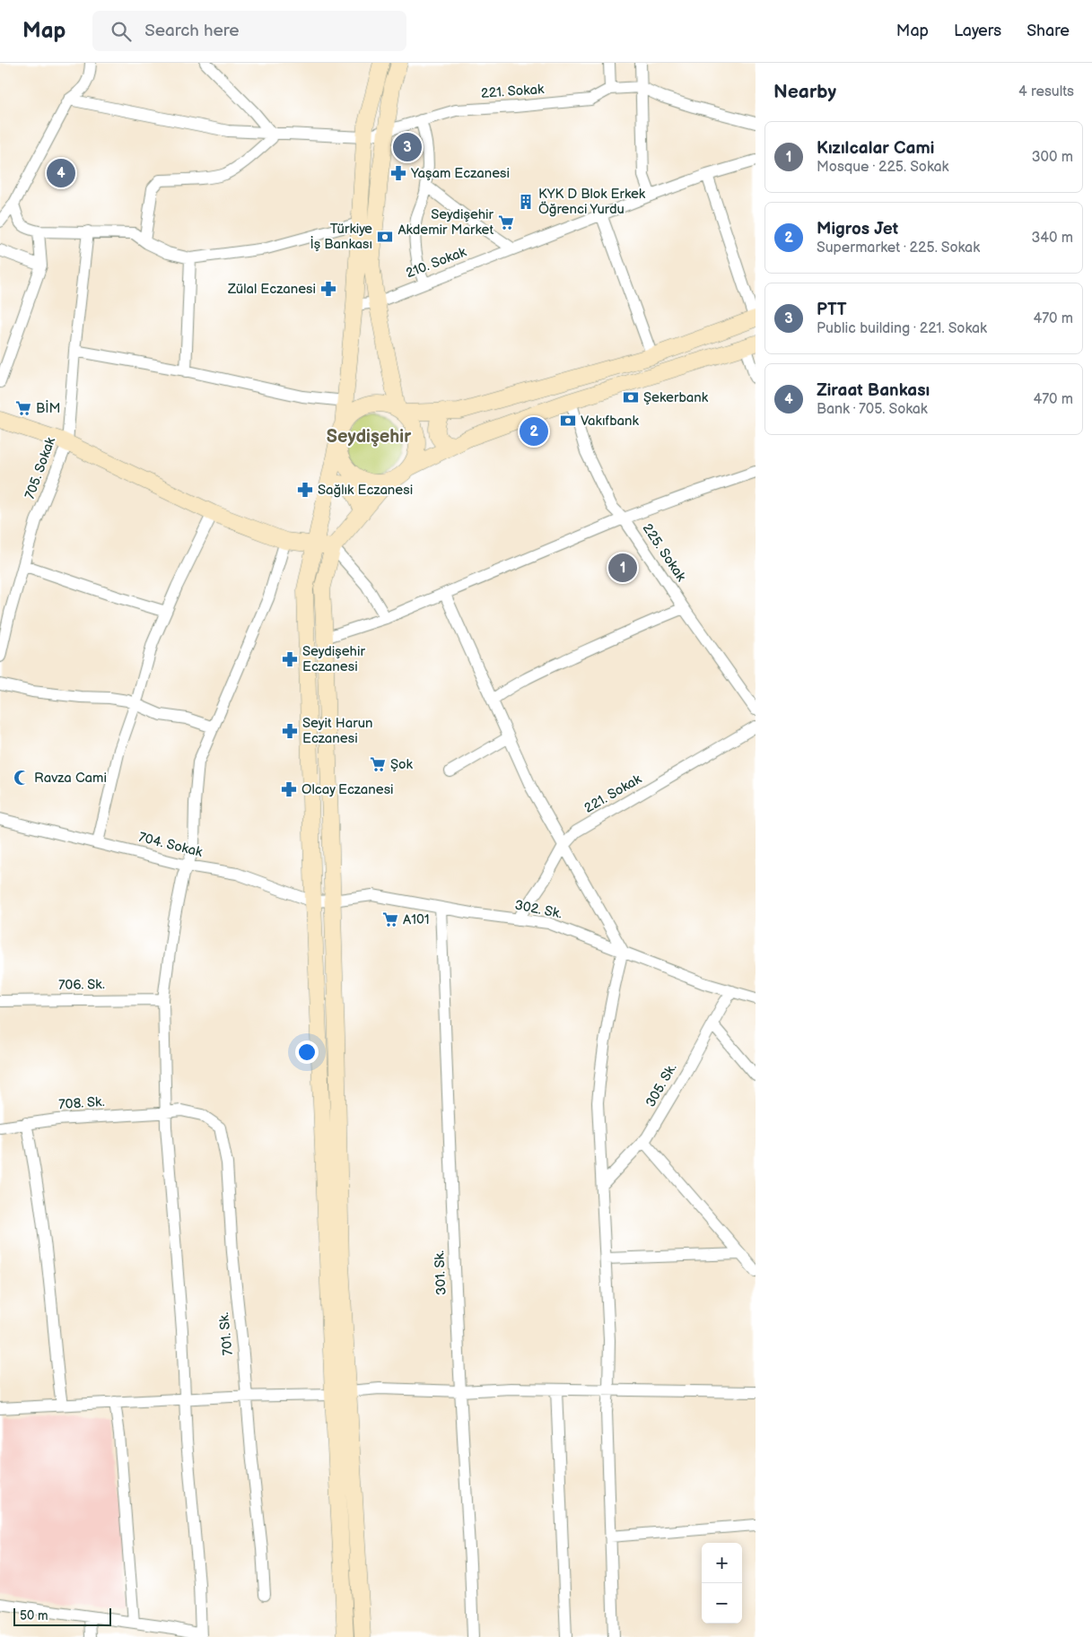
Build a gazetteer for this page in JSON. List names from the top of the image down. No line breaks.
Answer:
{"streets":{"street":["221. Sokak","210. Sokak","705. Sokak","225. Sokak","704. Sokak","302. Sk.","706. Sk.","305. Sk.","708. Sk.","301. Sk.","701. Sk."]},"crossings":[["221. Sokak","302. Sk."],["704. Sokak","302. Sk."],["302. Sk.","305. Sk."],["302. Sk.","301. Sk."],["708. Sk.","701. Sk."]],"districts":["Seydişehir"],"places":{"pharmacy":["Yaşam Eczanesi","Zülal Eczanesi","Sağlık Eczanesi","Seydişehir Eczanesi","Seyit Harun Eczanesi","Olcay Eczanesi"],"building":["KYK D Blok Erkek Öğrenci Yurdu"],"supermarket":["Seydişehir Akdemir Market","BİM","Şok","A101"],"bank":["Türkiye İş Bankası","Şekerbank","Vakıfbank"],"mosque":["Ravza Cami"]},"scale_bar":"50 m","page":{"header":"Map","search":"Search here","nav":["Map","Layers","Share"],"heading":["Nearby","4 results"],"list":[{"mark":"1","name":"Kızılcalar Cami","note":"Mosque · 225. Sokak","value":"300 m"},{"mark":"2","name":"Migros Jet","note":"Supermarket · 225. Sokak","value":"340 m"},{"mark":"3","name":"PTT","note":"Public building · 221. Sokak","value":"470 m"},{"mark":"4","name":"Ziraat Bankası","note":"Bank · 705. Sokak","value":"470 m"}],"pins":["3","4","2","1"],"map_buttons":["+","−"],"scale":"50 m"}}
